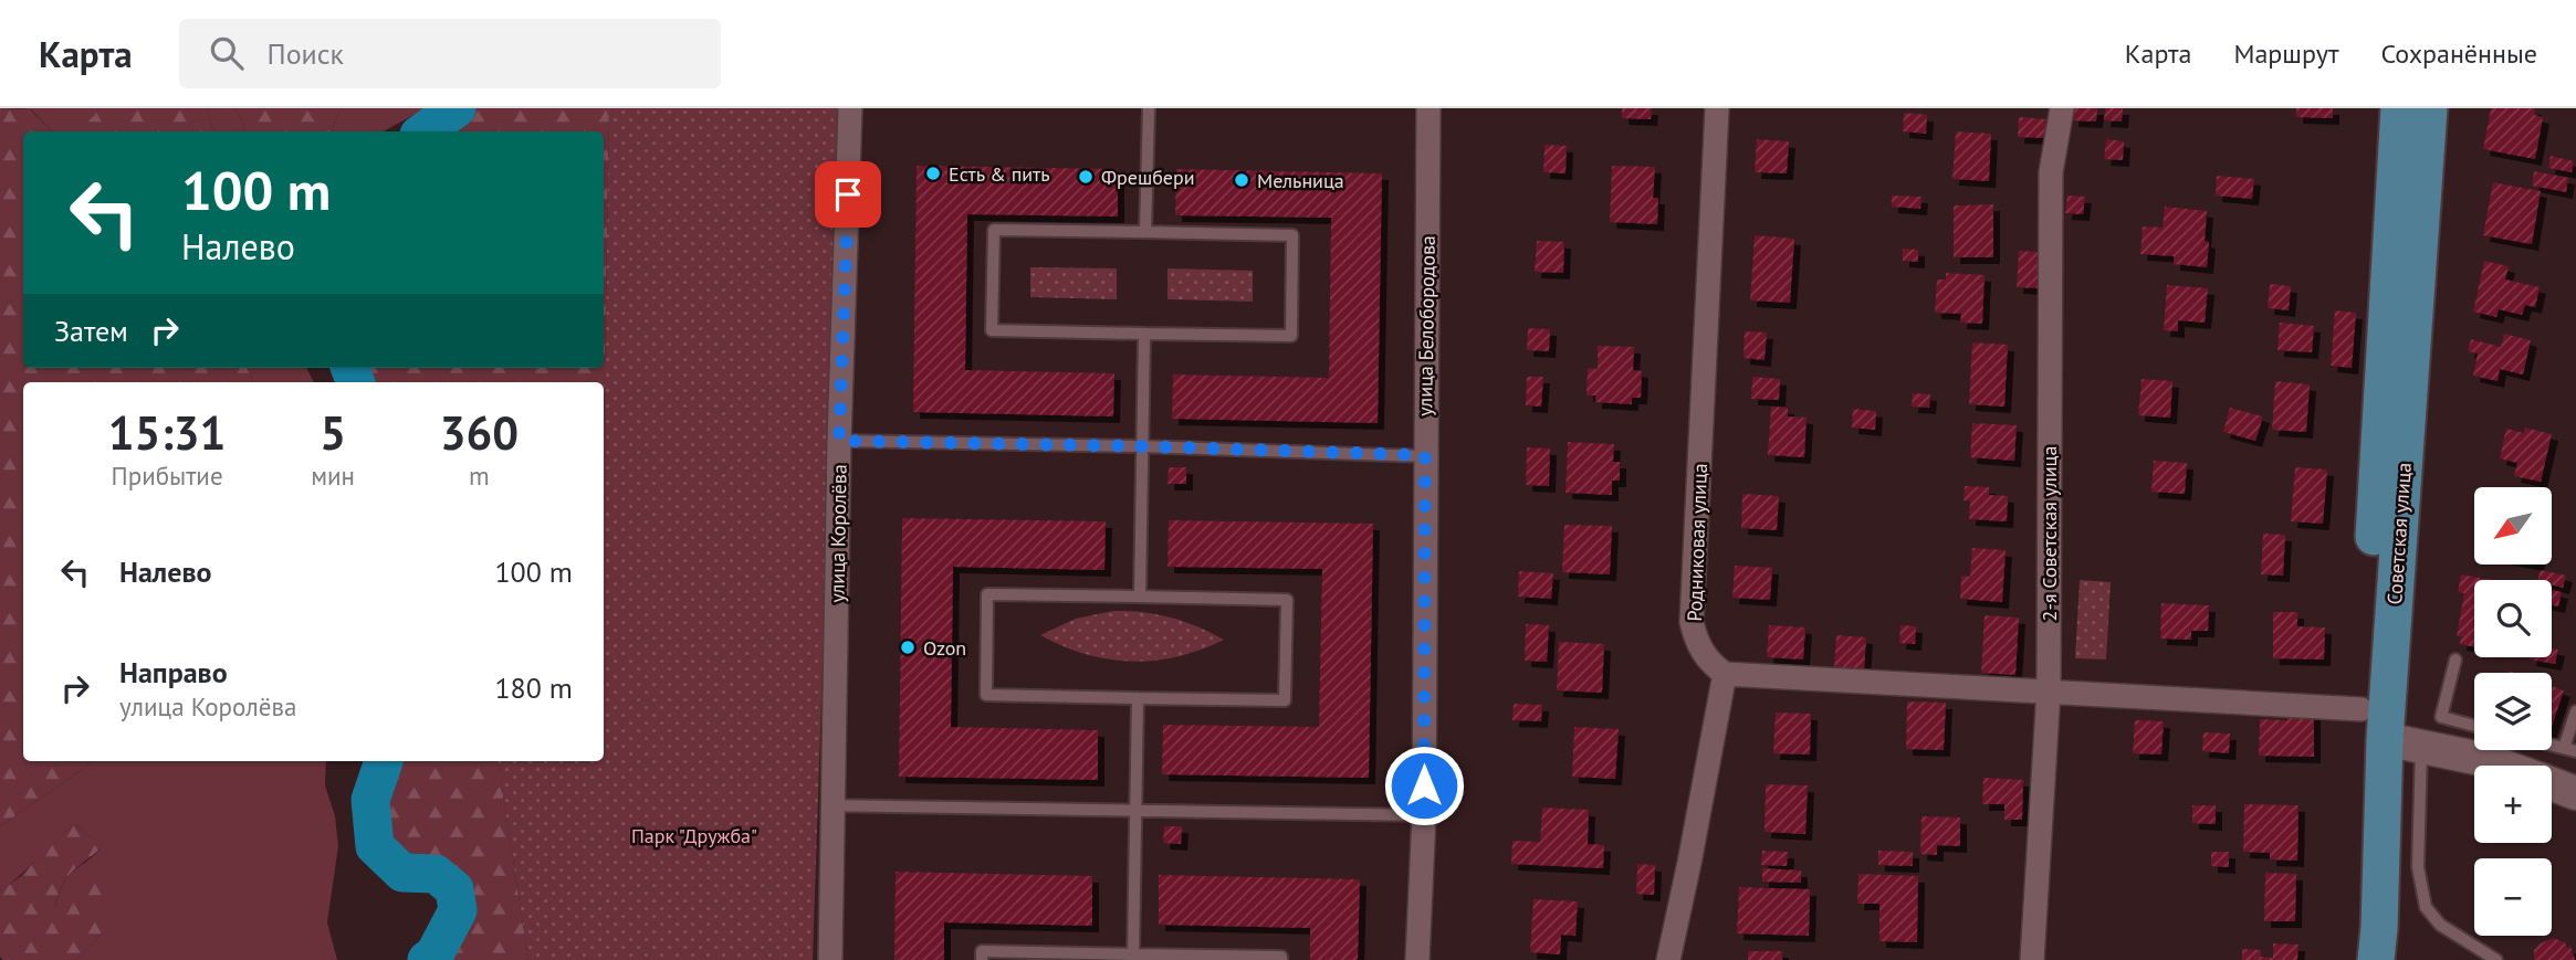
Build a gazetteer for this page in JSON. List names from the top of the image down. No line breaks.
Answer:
{"streets":{"main road":["Советская улица"],"street":["улица Белобородова","улица Королёва","2-я Советская улица","Родниковая улица"]},"parks":["Парк \"Дружба\""],"places":["Есть & пить","Фрешбери","Мельница","Ozon"],"north":"bottom left","page":{"header":"Карта","search":"Поиск","nav":["Карта","Маршрут","Сохранённые"],"turn":["100 m","Налево"],"then":"Затем","eta":["15:31","Прибытие","5","мин","360","m"],"map_buttons":["+","−"],"list":[{"name":"Налево","value":"100 m"},{"name":"Направо","note":"улица Королёва","value":"180 m"}]}}
